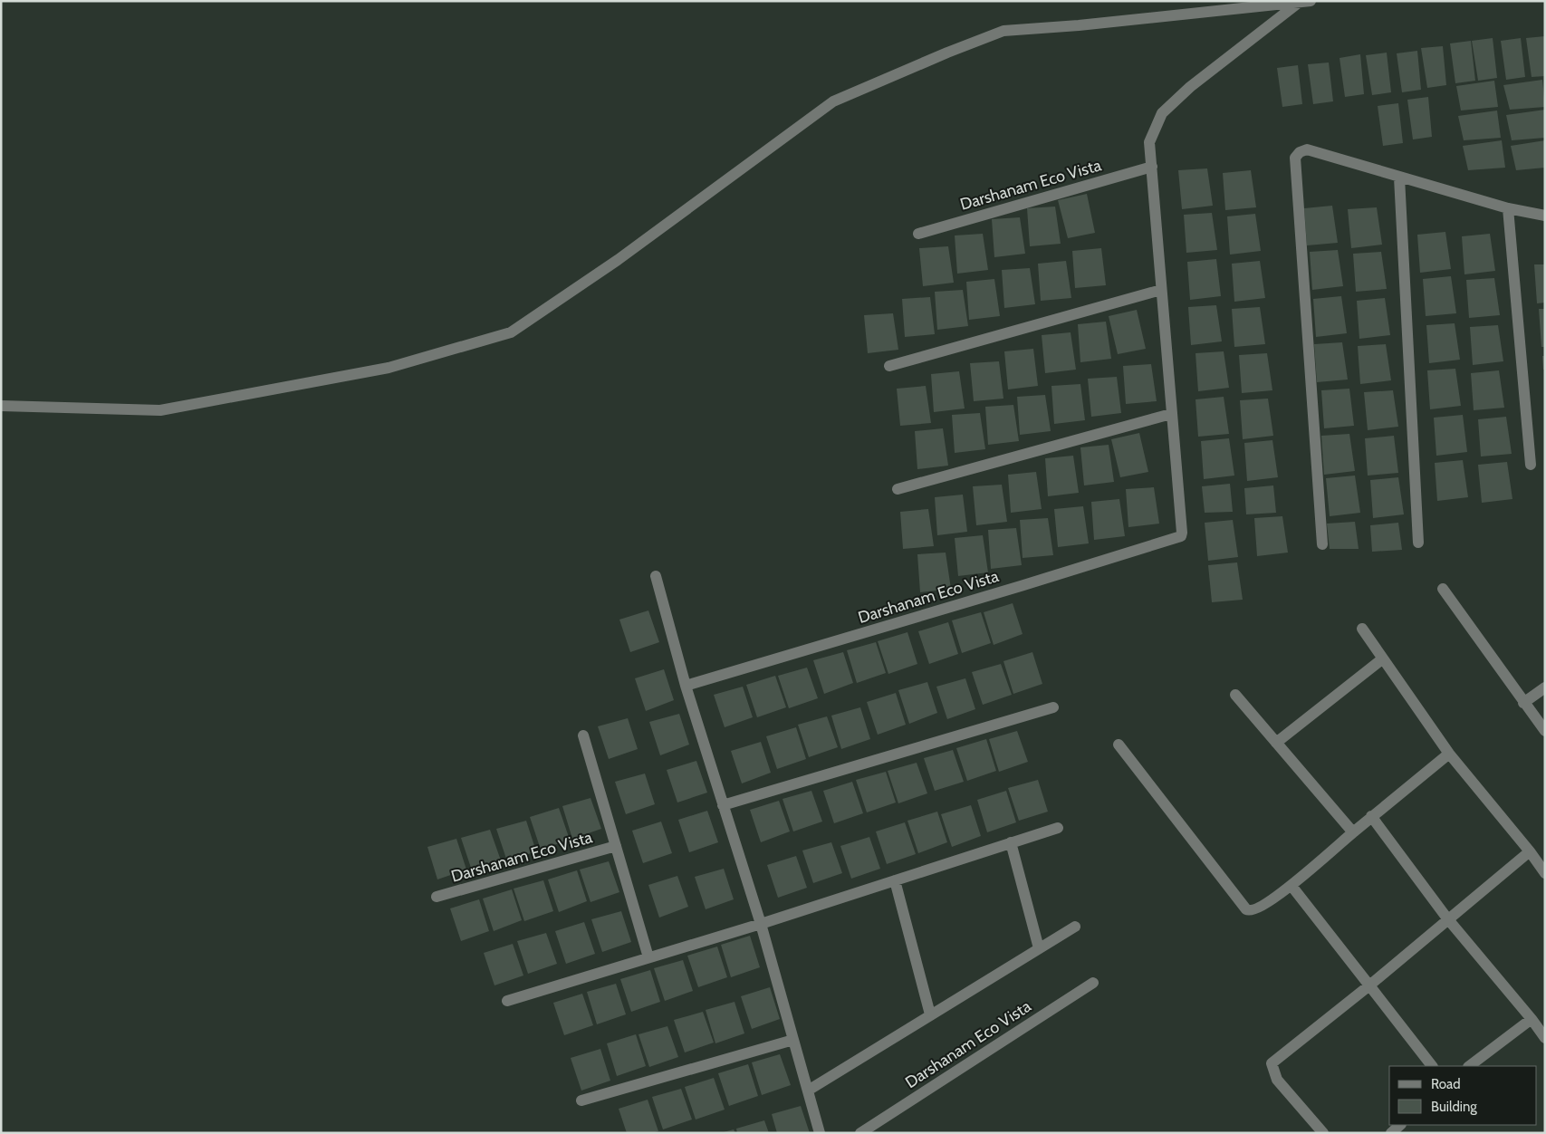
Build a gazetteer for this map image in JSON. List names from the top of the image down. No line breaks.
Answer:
{"streets":{"street":["Darshanam Eco Vista"]},"legend":["Road","Building"]}
